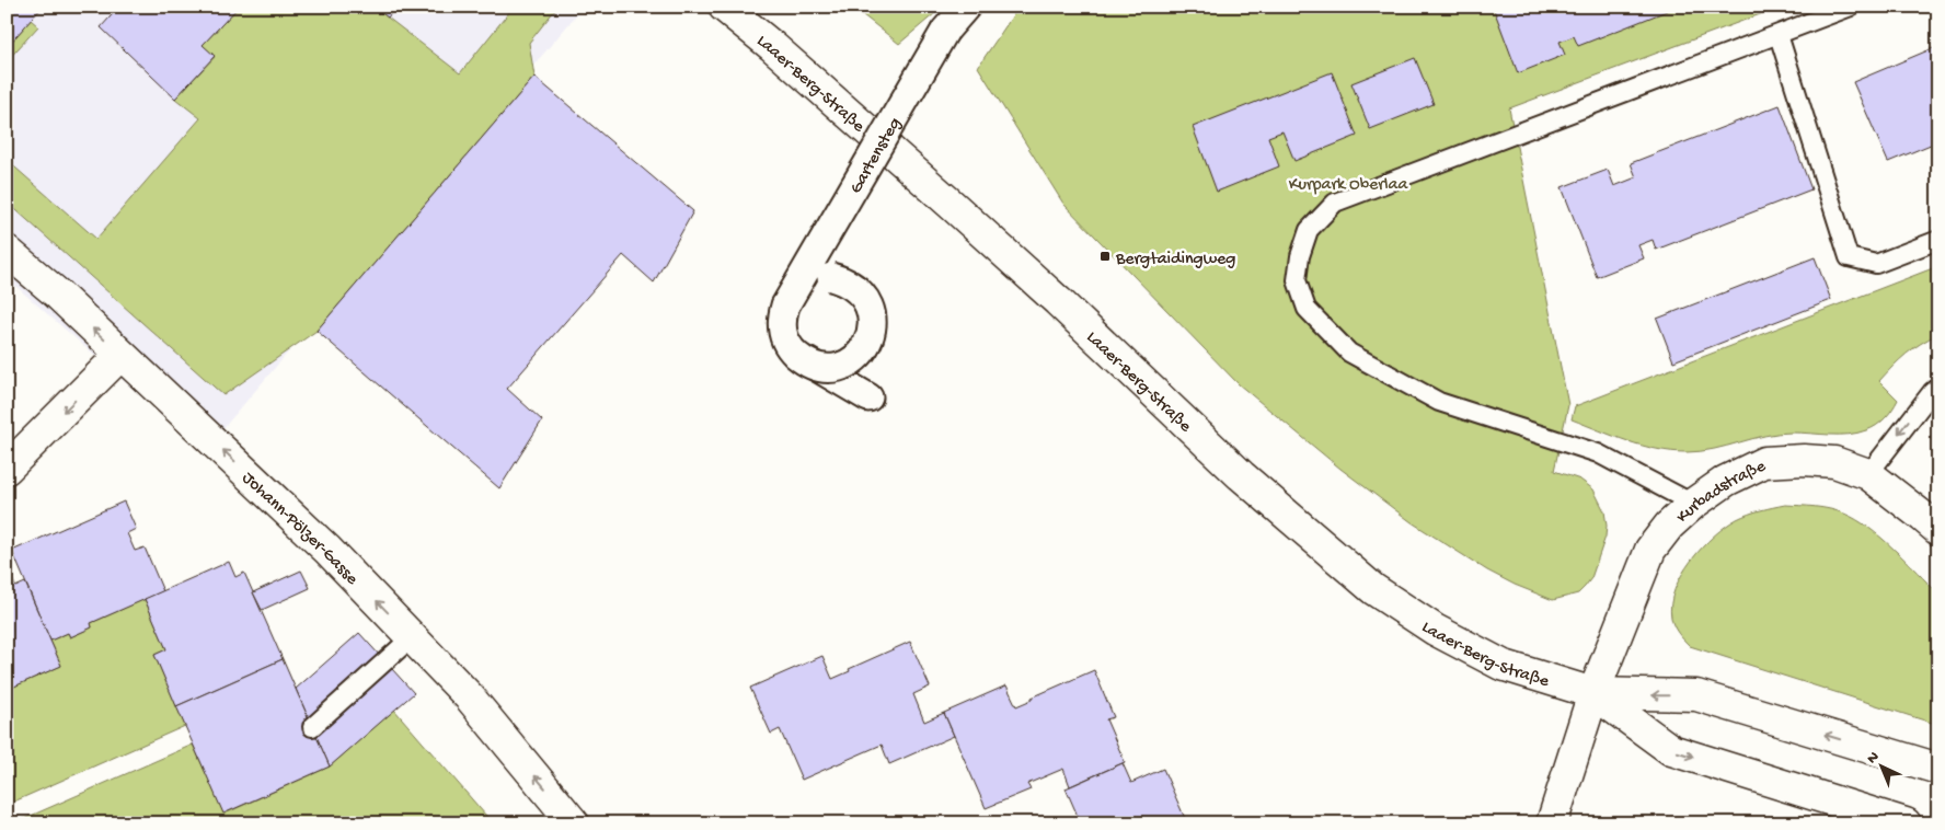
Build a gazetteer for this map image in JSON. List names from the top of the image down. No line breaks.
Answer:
{"streets":{"main road":["Laaer-Berg-Straße","Kurbadstraße","Johann-Pölzer-Gasse"],"street":["Gartensteg"]},"crossings":[["Laaer-Berg-Straße","Kurbadstraße"]],"one_way":["Johann-Pölzer-Gasse"],"parks":["Kurpark Oberlaa"],"places":{"transit":["Bergtaidingweg"]},"north":"top left"}
